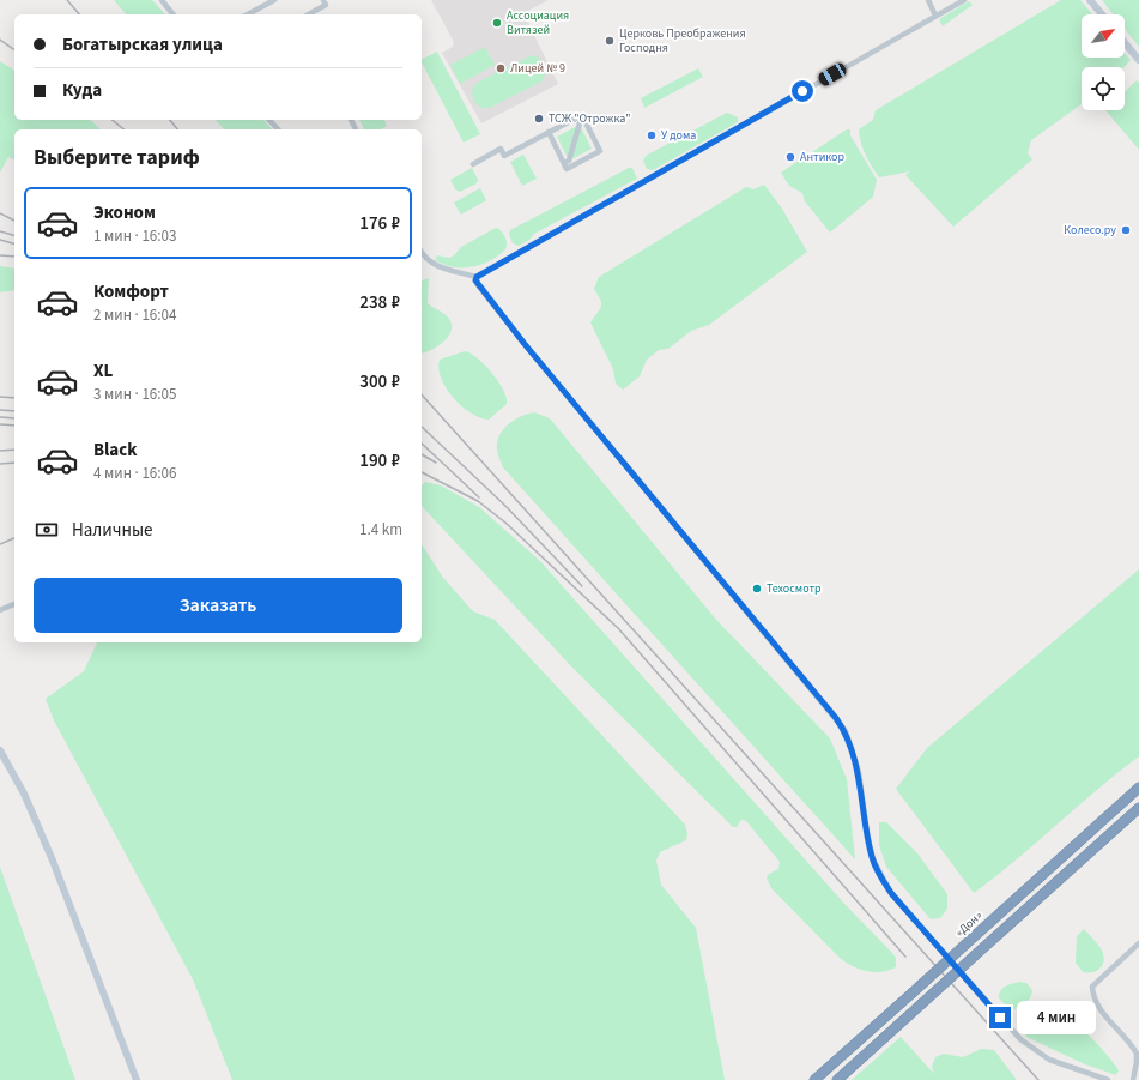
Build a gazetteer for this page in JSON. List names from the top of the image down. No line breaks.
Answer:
{"streets":{"highway":["«Дон»"]},"places":["Ассоциация Витязей","Церковь Преображения Господня","Лицей № 9","ТСЖ \"Отрожка\"","У дома","Антикор","Колесо.ру","Техосмотр"],"north":"top right","page":{"banner":["Богатырская улица","Куда"],"heading":"Выберите тариф","list":[{"name":"Эконом","note":"1 мин · 16:03","value":"176 ₽"},{"name":"Комфорт","note":"2 мин · 16:04","value":"238 ₽"},{"name":"XL","note":"3 мин · 16:05","value":"300 ₽"},{"name":"Black","note":"4 мин · 16:06","value":"190 ₽"}],"pay":["Наличные","1.4 km"],"buttons":"Заказать","bubble":"4 мин"}}
